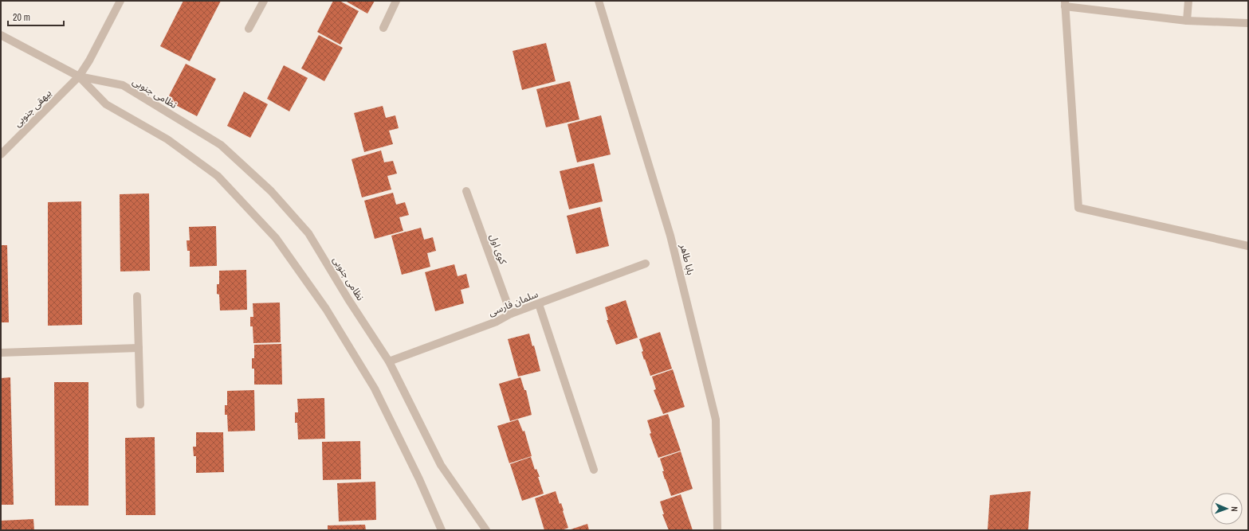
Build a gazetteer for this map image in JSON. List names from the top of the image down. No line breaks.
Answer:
{"streets":{"street":["نظامی جنوبی","بیهقی جنوبی","کوی اول","بابا طاهر","سلمان فارسی"]},"crossings":[["نظامی جنوبی","بیهقی جنوبی"],["نظامی جنوبی","سلمان فارسی"],["کوی اول","سلمان فارسی"]],"scale_bar":"20 m","north":"right"}
